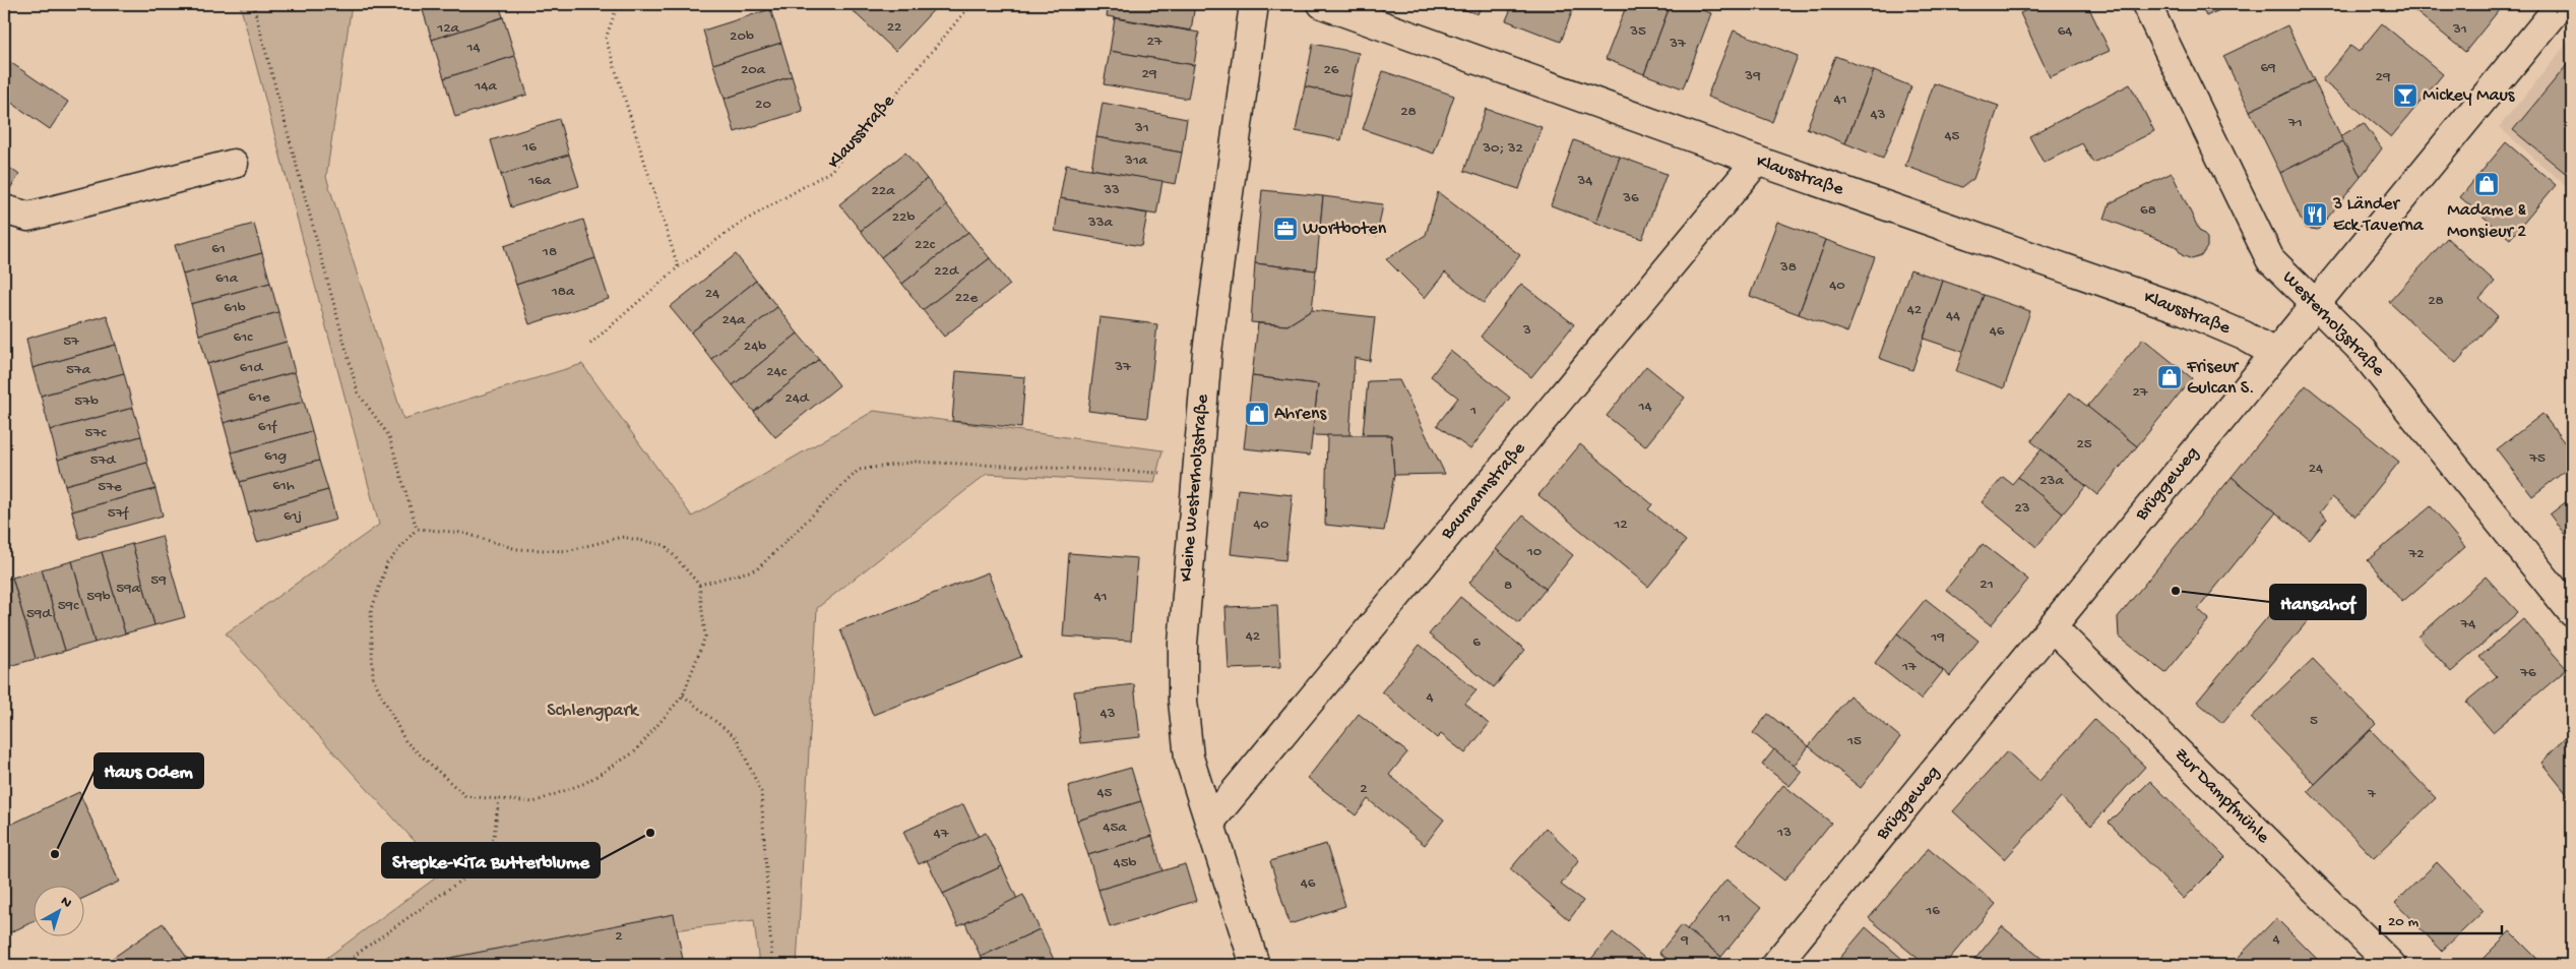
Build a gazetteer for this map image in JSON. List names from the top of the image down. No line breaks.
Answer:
{"streets":{"street":["Klausstraße","Westerholzstraße","Brüggeweg","Kleine Westerholzstraße","Baumannstraße","Zur Dampfmühle"]},"crossings":[["Klausstraße","Brüggeweg"],["Klausstraße","Baumannstraße"],["Westerholzstraße","Brüggeweg"],["Brüggeweg","Zur Dampfmühle"],["Kleine Westerholzstraße","Baumannstraße"]],"parks":["Schlengpark"],"places":{"bar":["Mickey Maus"],"shop":["Madame & Monsieur 2","Friseur Gulcan S.","Ahrens"],"restaurant":["3 Länder Eck Taverna"],"office":["Wortboten"],"other":["Hansahof","Stepke-KiTa Butterblume","Haus Odem"]},"house_numbers":["22","12a","31","35","64","20b","27","37","14","69","20a","26","29","39","29","14a","41","20","28","43","71","31","45","16","30; 32","31a","16a","34","33","22a","36","68","22b","33a","22c","61","18","38","22d","61a","40","18a","24","22e","28","61b","42","44","24a","3","46","61c","57","24b","37","61d","57a","24c","27","61e","24d","57b","14","1","61f","57c","25","61g","75","57d","24","23a","61h","57e","23","57f","61j","40","12","10","72","59","21","8","59a","59b","41","59c","59d","74","42","19","6","17","76","4","43","5","15","2","45","7","45a","13","47","45b","46","16","11","2","4","9"],"scale_bar":"20 m","north":"top right"}
